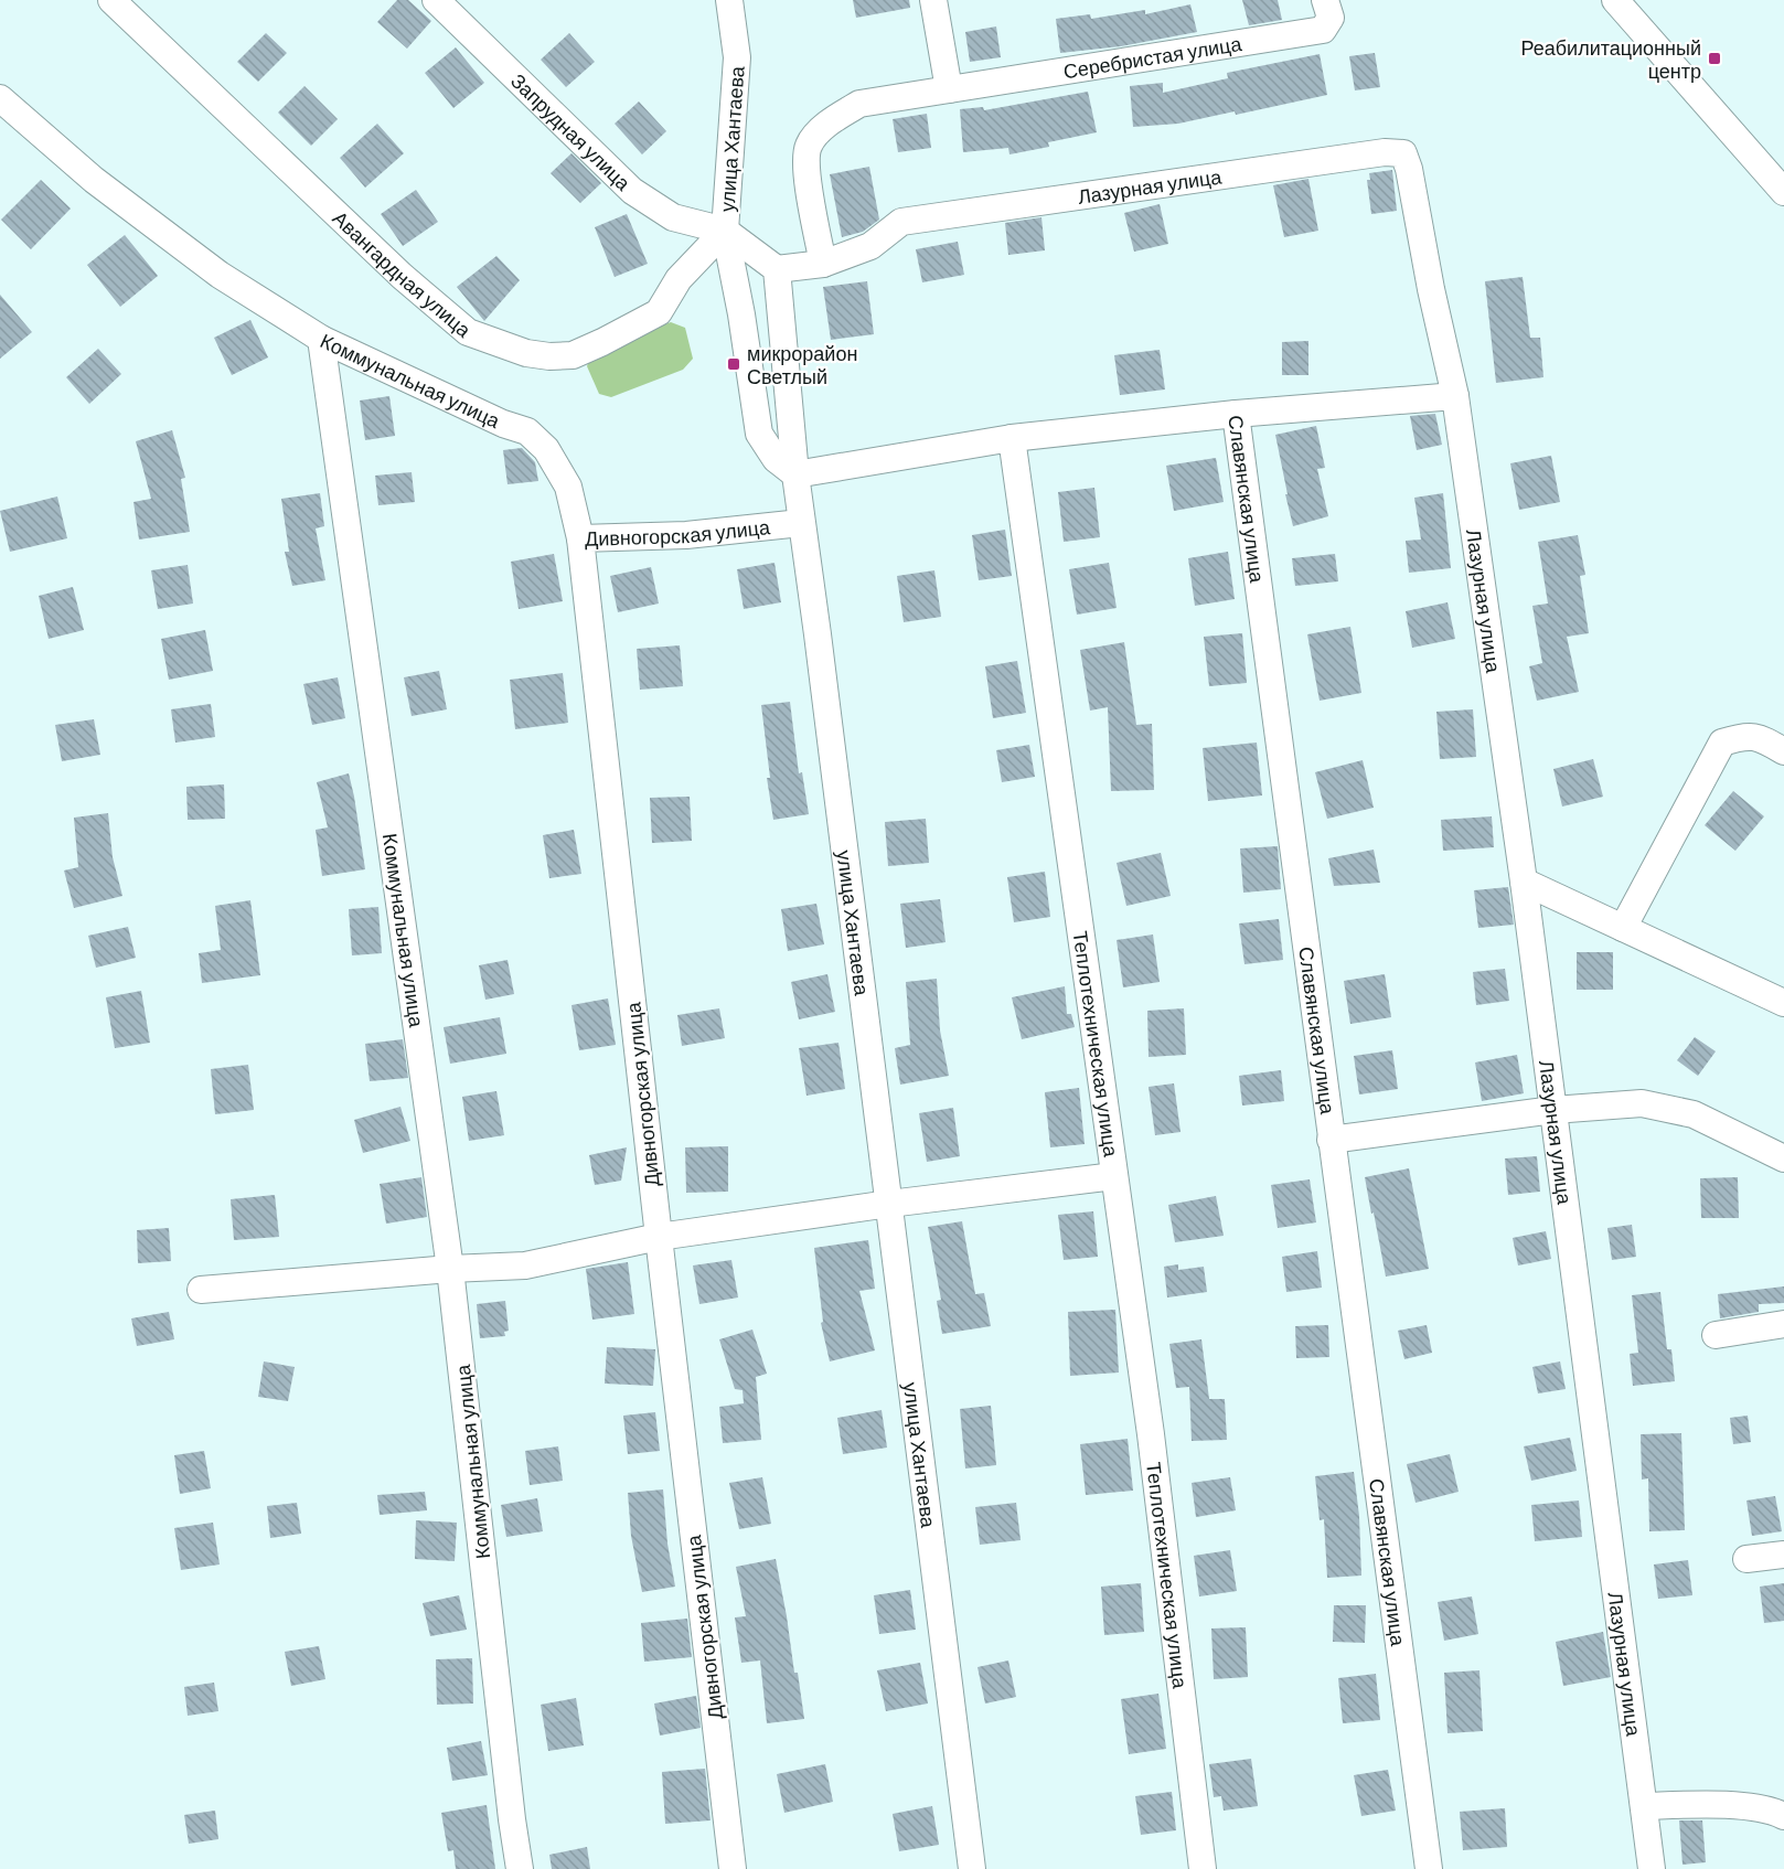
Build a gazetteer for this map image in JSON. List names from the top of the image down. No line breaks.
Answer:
{"streets":{"street":["Серебристая улица","Запрудная улица","улица Хантаева","Лазурная улица","Авангардная улица","Коммунальная улица","Славянская улица","Дивногорская улица","Теплотехническая улица"]},"crossings":[["Серебристая улица","Лазурная улица"],["Запрудная улица","улица Хантаева"],["Запрудная улица","Авангардная улица"],["улица Хантаева","Лазурная улица"],["улица Хантаева","Авангардная улица"],["улица Хантаева","Дивногорская улица"],["Коммунальная улица","Дивногорская улица"],["Славянская улица","Теплотехническая улица"]],"places":{"transit":["Реабилитационный центр","микрорайон Светлый"]}}
